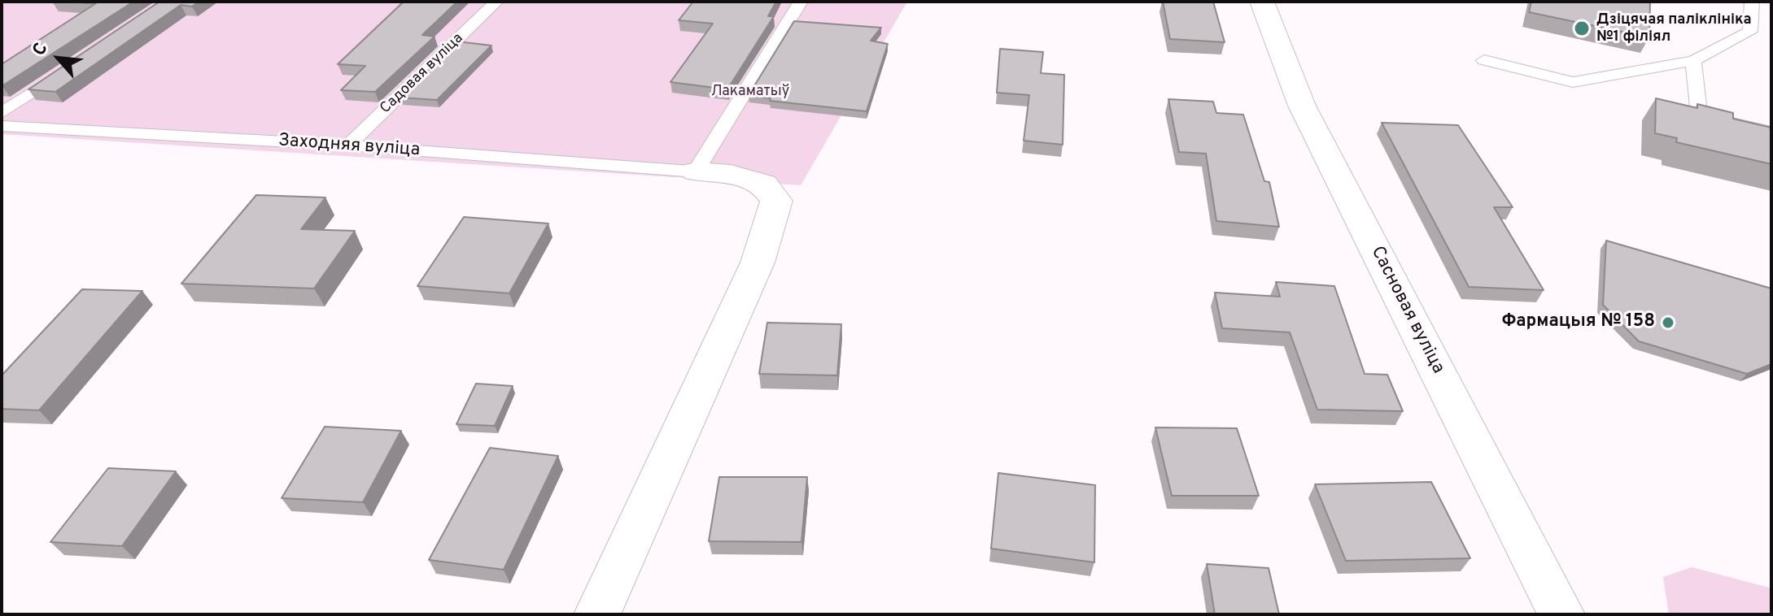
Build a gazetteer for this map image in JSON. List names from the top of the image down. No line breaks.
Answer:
{"streets":{"street":["Сасновая вуліца"],"lane":["Садовая вуліца","Заходняя вуліца"]},"crossings":[["Садовая вуліца","Заходняя вуліца"]],"parks":["Лакаматыў"],"places":["Дзіцячая паліклініка №1 філіял","Фармацыя № 158"],"north":"top left"}
